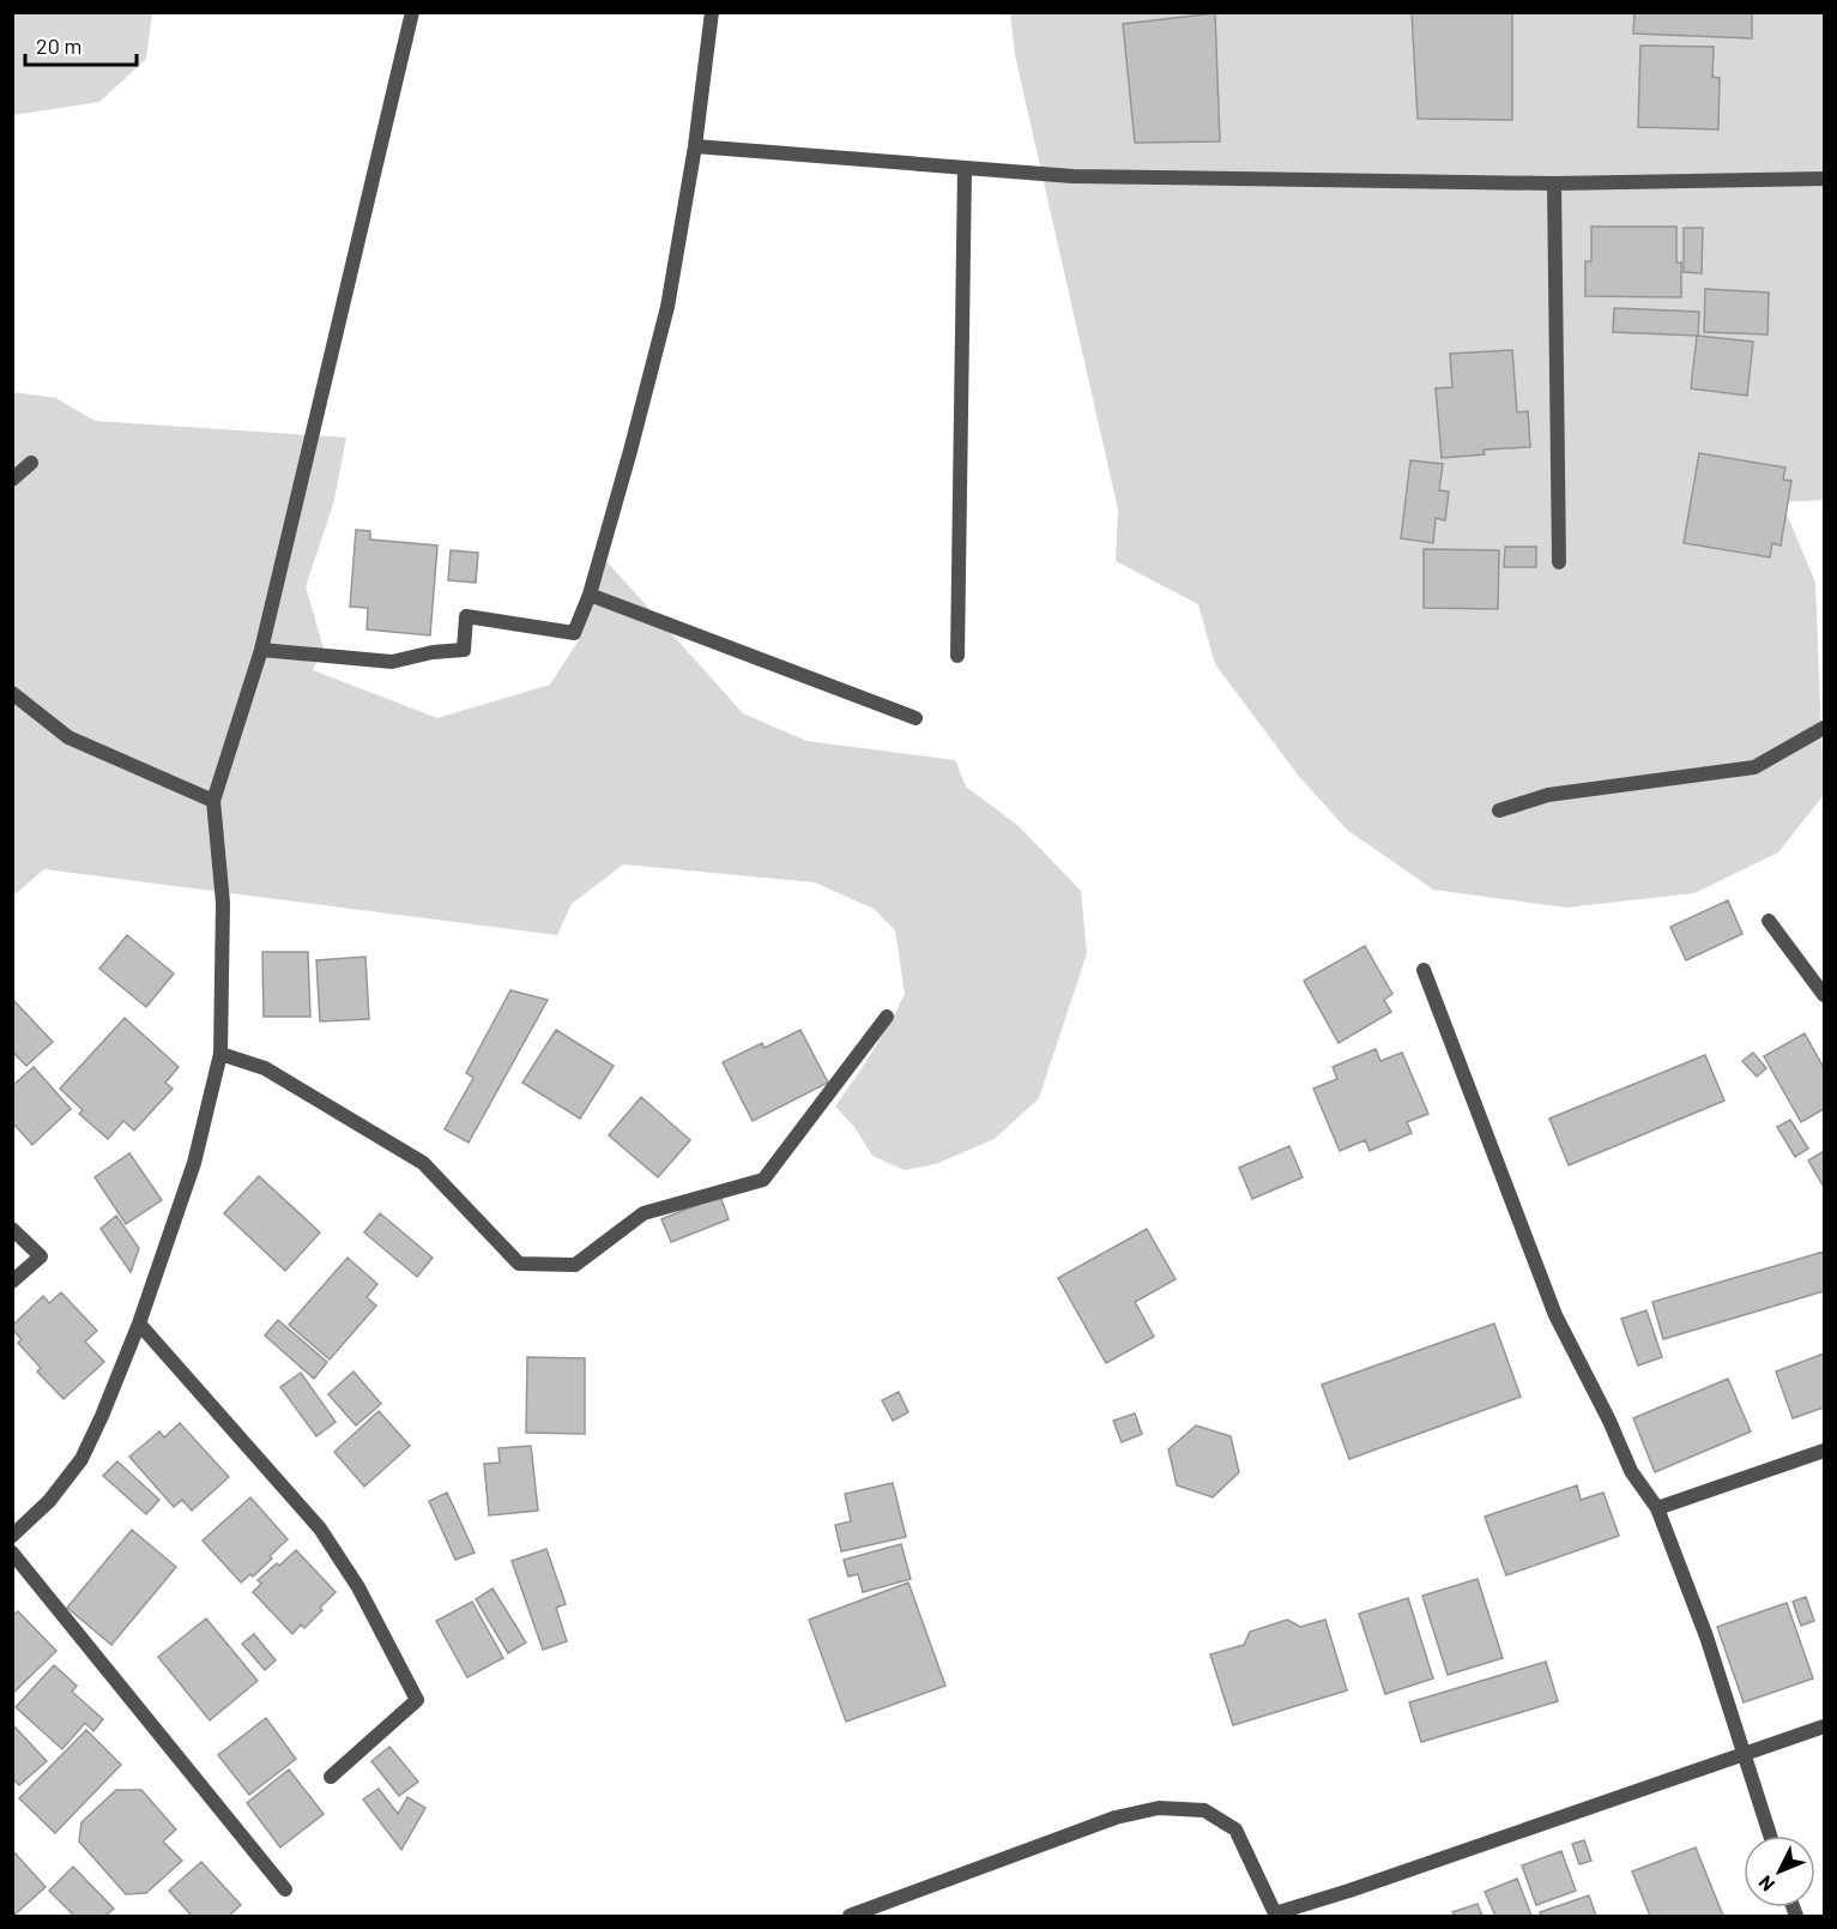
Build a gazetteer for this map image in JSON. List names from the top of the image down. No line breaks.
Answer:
{"scale_bar":"20 m","north":"bottom left"}
